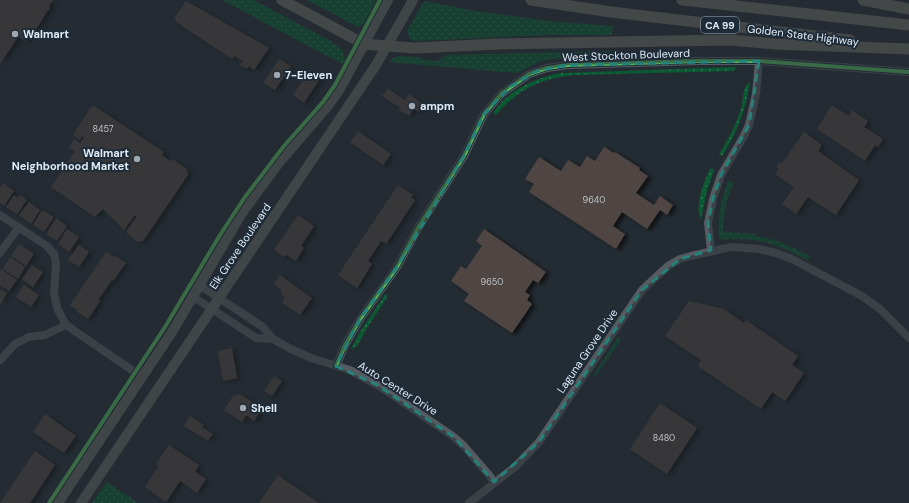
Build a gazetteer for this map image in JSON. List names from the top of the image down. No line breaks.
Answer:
{"streets":{"highway":["CA 99","Golden State Highway"],"main road":["Elk Grove Boulevard"],"street":["West Stockton Boulevard","Laguna Grove Drive","Auto Center Drive"]},"crossings":[["West Stockton Boulevard","Auto Center Drive"],["Elk Grove Boulevard","Auto Center Drive"],["Laguna Grove Drive","Auto Center Drive"]],"places":["Walmart","7-Eleven","ampm","Walmart Neighborhood Market","Shell"],"house_numbers":["8457","9640","9650","8480"]}
